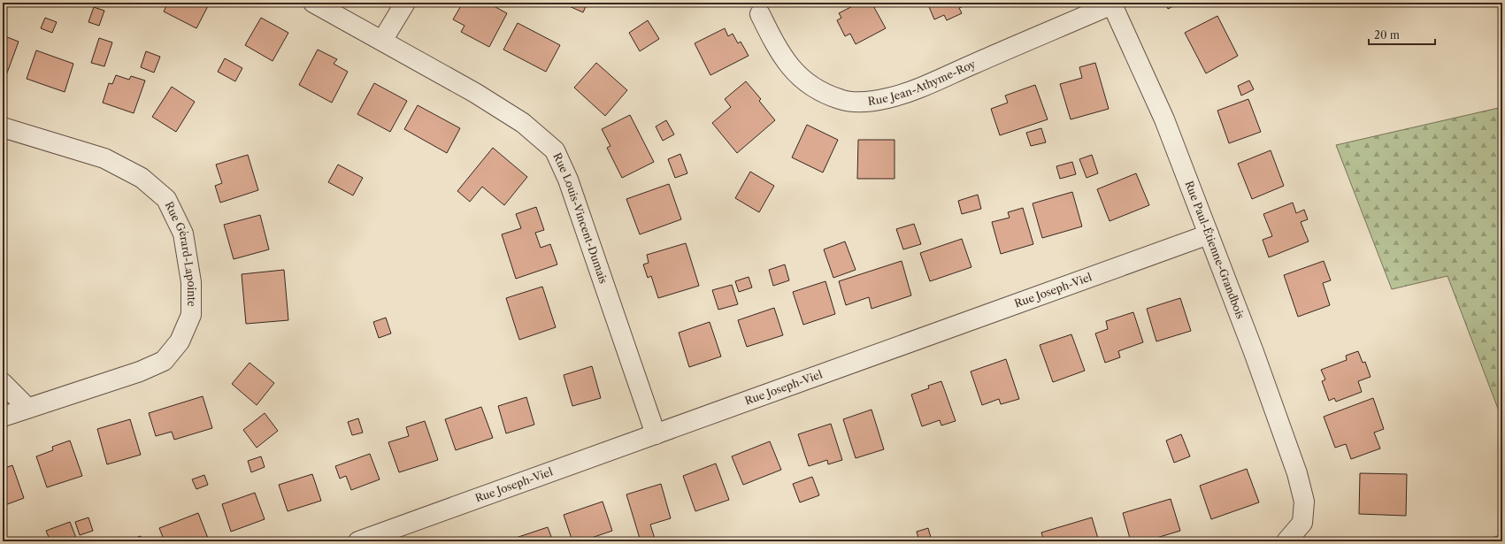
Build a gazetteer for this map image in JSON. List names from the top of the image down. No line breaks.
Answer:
{"streets":{"street":["Rue Jean-Athyme-Roy","Rue Louis-Vincent-Dumais","Rue Paul-Étienne-Grandbois","Rue Gérard-Lapointe","Rue Joseph-Viel"]},"crossings":[["Rue Jean-Athyme-Roy","Rue Paul-Étienne-Grandbois"],["Rue Louis-Vincent-Dumais","Rue Joseph-Viel"],["Rue Paul-Étienne-Grandbois","Rue Joseph-Viel"]],"scale_bar":"20 m"}
